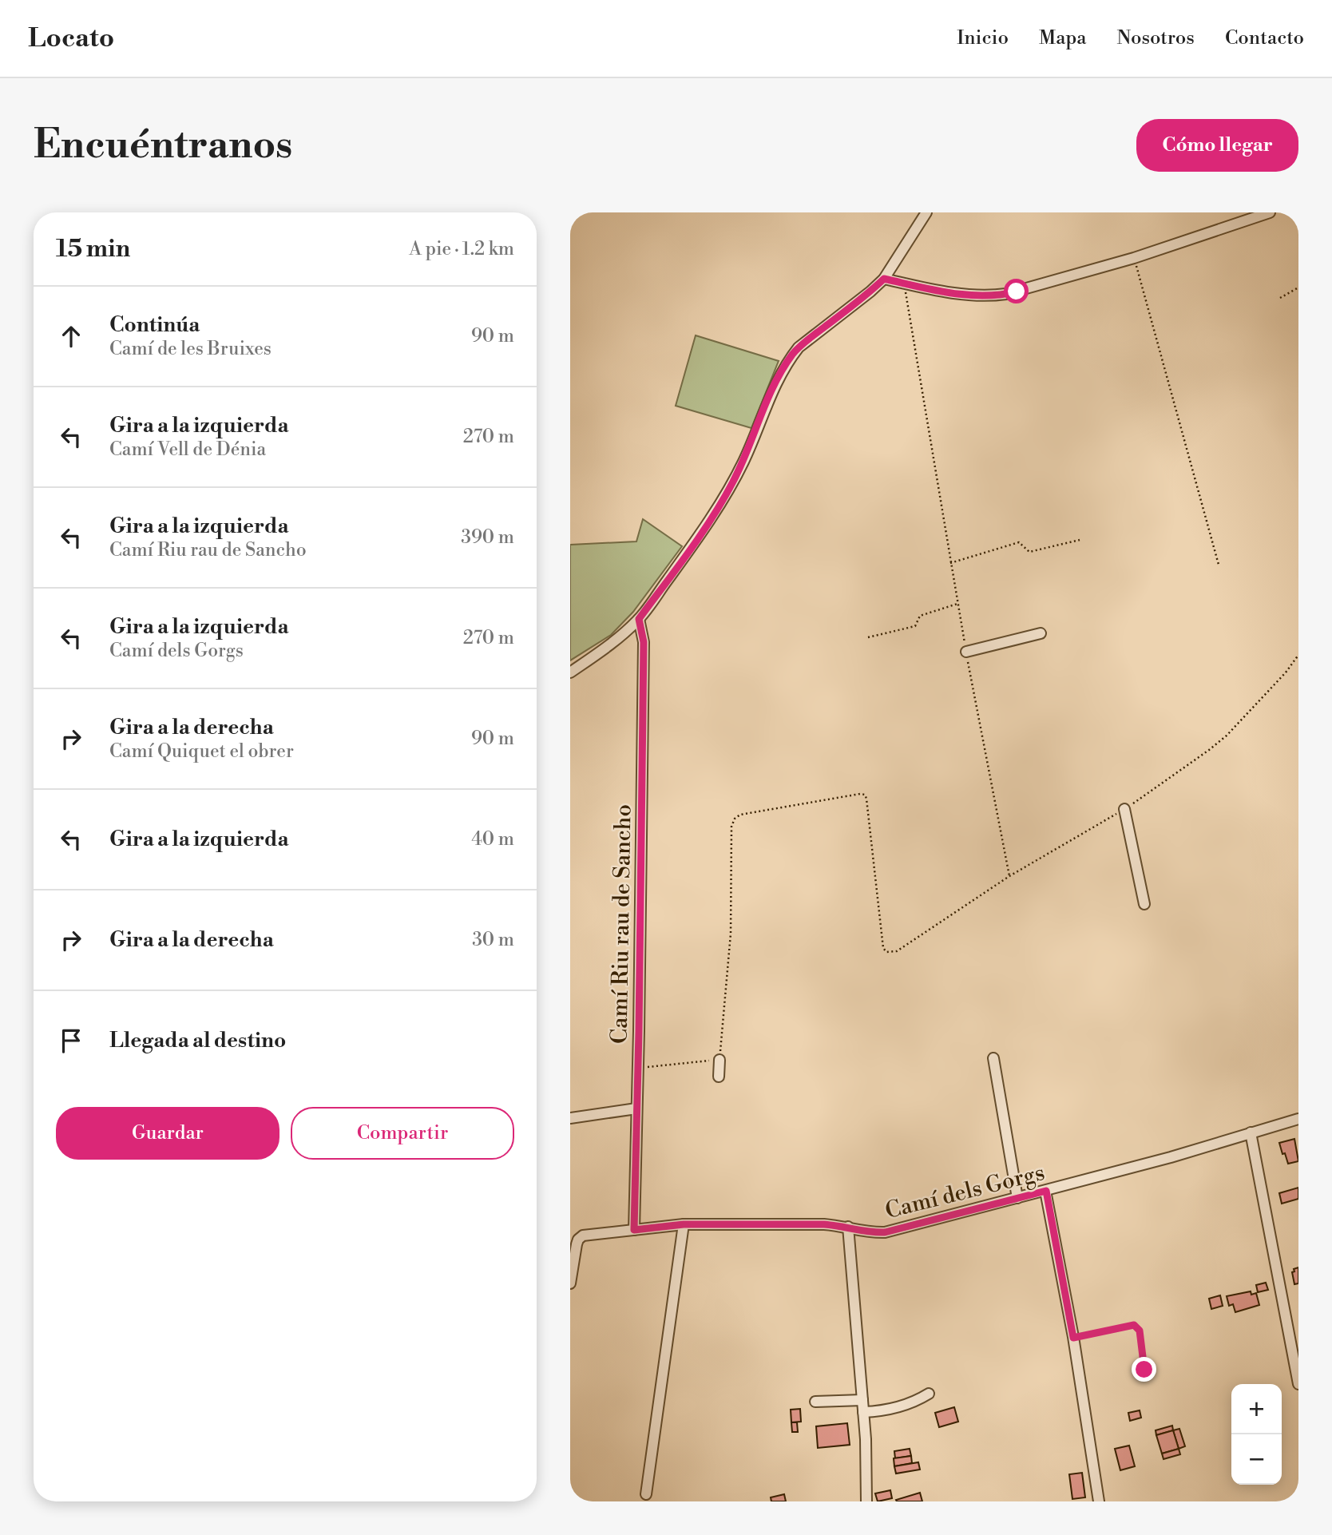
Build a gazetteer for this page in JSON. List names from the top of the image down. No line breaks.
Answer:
{"streets":{"street":["Camí Riu rau de Sancho","Camí dels Gorgs"]},"crossings":[["Camí Riu rau de Sancho","Camí dels Gorgs"]],"page":{"header":"Locato","nav":["Inicio","Mapa","Nosotros","Contacto"],"buttons":["Cómo llegar",["Guardar","Compartir"]],"title":"Encuéntranos","heading":["15 min","A pie · 1.2 km"],"list":[["Continúa","Camí de les Bruixes","90 m"],["Gira a la izquierda","Camí Vell de Dénia","270 m"],["Gira a la izquierda","Camí Riu rau de Sancho","390 m"],["Gira a la izquierda","Camí dels Gorgs","270 m"],["Gira a la derecha","Camí Quiquet el obrer","90 m"],["Gira a la izquierda","40 m"],["Gira a la derecha","30 m"],"Llegada al destino"],"map_buttons":["+","−"]}}
